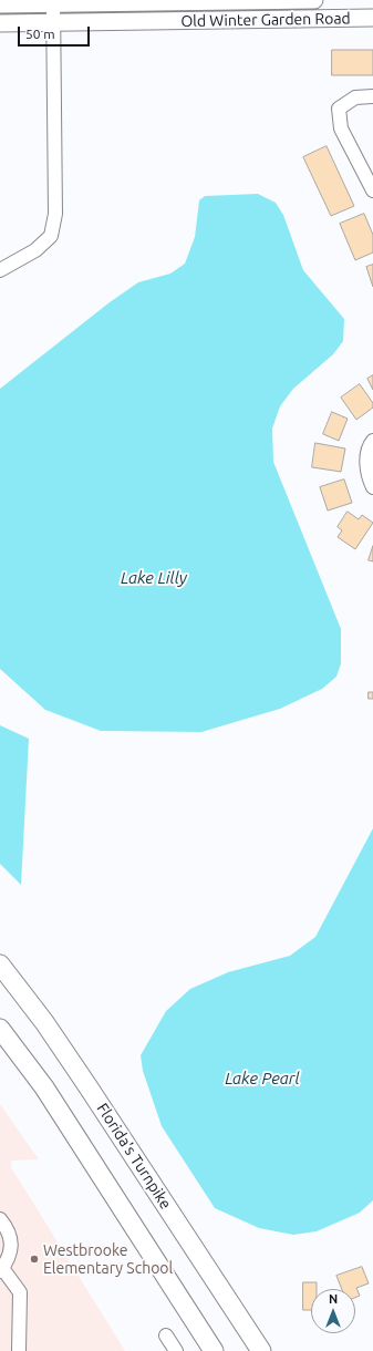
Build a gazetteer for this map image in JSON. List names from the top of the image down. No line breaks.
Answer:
{"streets":{"highway":["Florida's Turnpike"],"main road":["Old Winter Garden Road"]},"water":["Lake Lilly","Lake Pearl"],"places":["Westbrooke Elementary School"],"scale_bar":"50 m","north":"top"}
